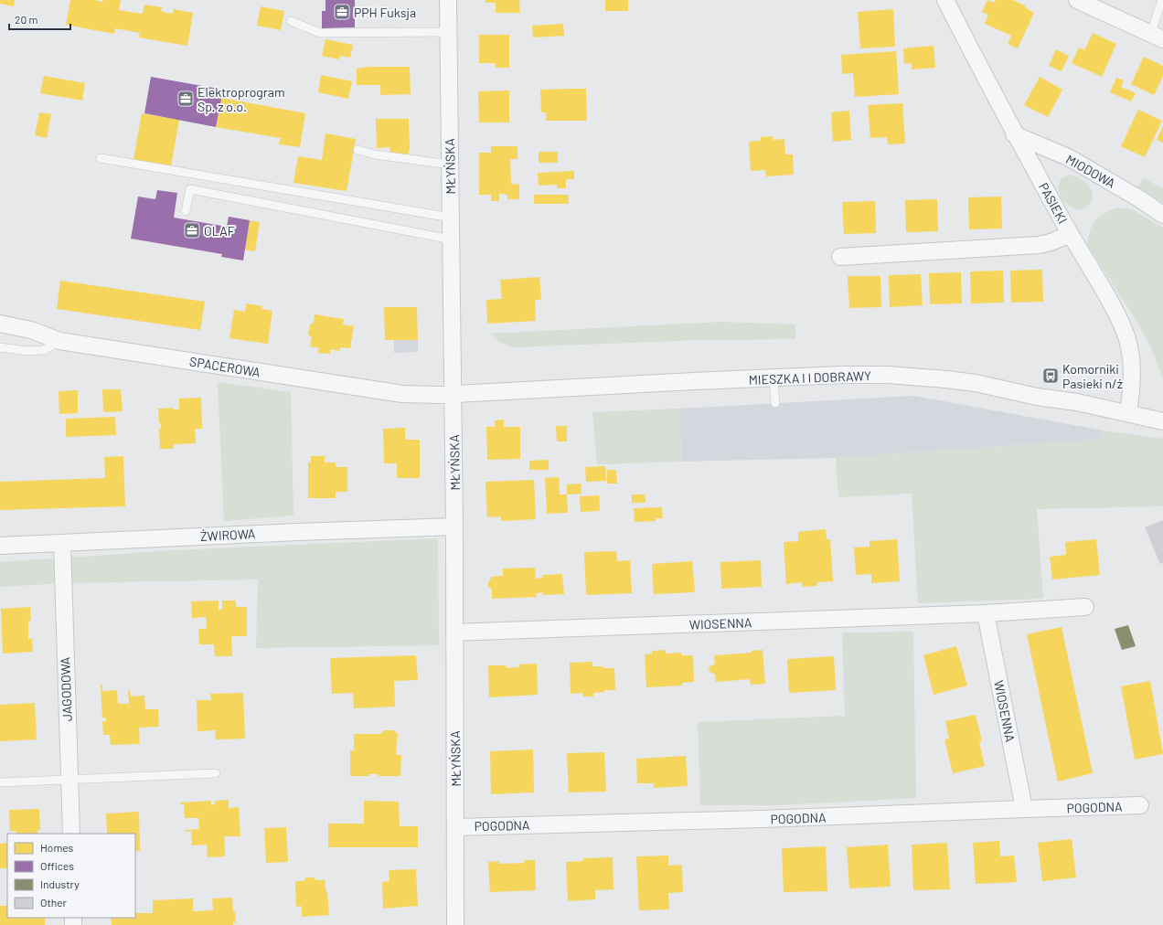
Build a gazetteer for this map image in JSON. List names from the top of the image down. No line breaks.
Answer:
{"streets":{"street":["MŁYŃSKA","MIODOWA","PASIEKI","SPACEROWA","MIESZKA I I DOBRAWY","ŻWIROWA","WIOSENNA","JAGODOWA","POGODNA"]},"crossings":[["MŁYŃSKA","SPACEROWA"],["MŁYŃSKA","MIESZKA I I DOBRAWY"],["MŁYŃSKA","ŻWIROWA"],["MŁYŃSKA","WIOSENNA"],["MŁYŃSKA","POGODNA"],["MIODOWA","PASIEKI"],["PASIEKI","MIESZKA I I DOBRAWY"],["SPACEROWA","MIESZKA I I DOBRAWY"],["ŻWIROWA","JAGODOWA"],["WIOSENNA","POGODNA"]],"places":{"office":["PPH Fuksja","Elektroprogram Sp. z o.o.","OLAF"],"bus stop":["Komorniki Pasieki n/ż"]},"legend":["Homes","Offices","Industry","Other"],"scale_bar":"20 m"}
